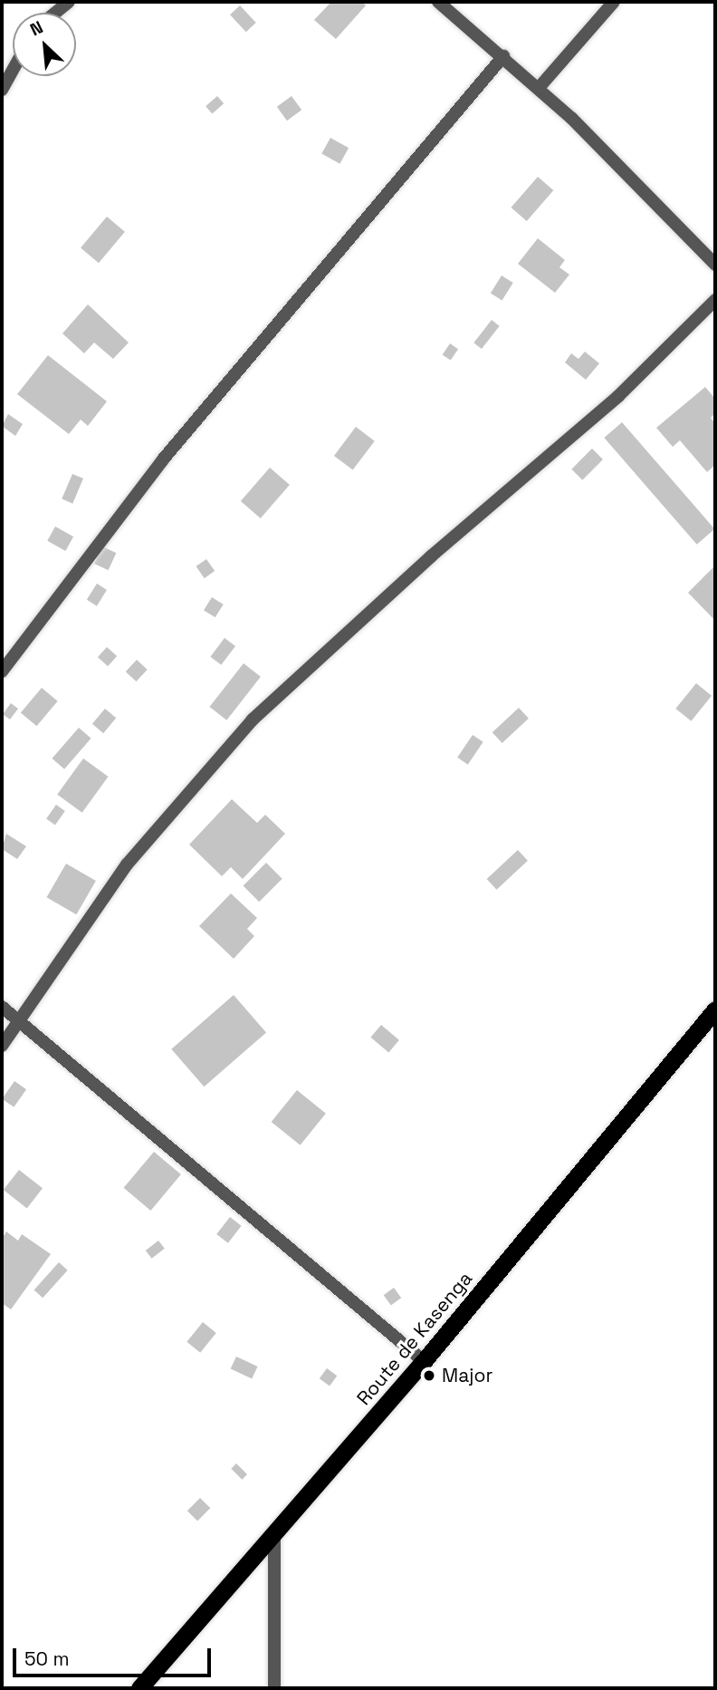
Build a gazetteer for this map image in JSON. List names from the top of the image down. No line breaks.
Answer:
{"streets":{"highway":["Route de Kasenga"]},"places":["Major"],"scale_bar":"50 m","north":"top left"}
